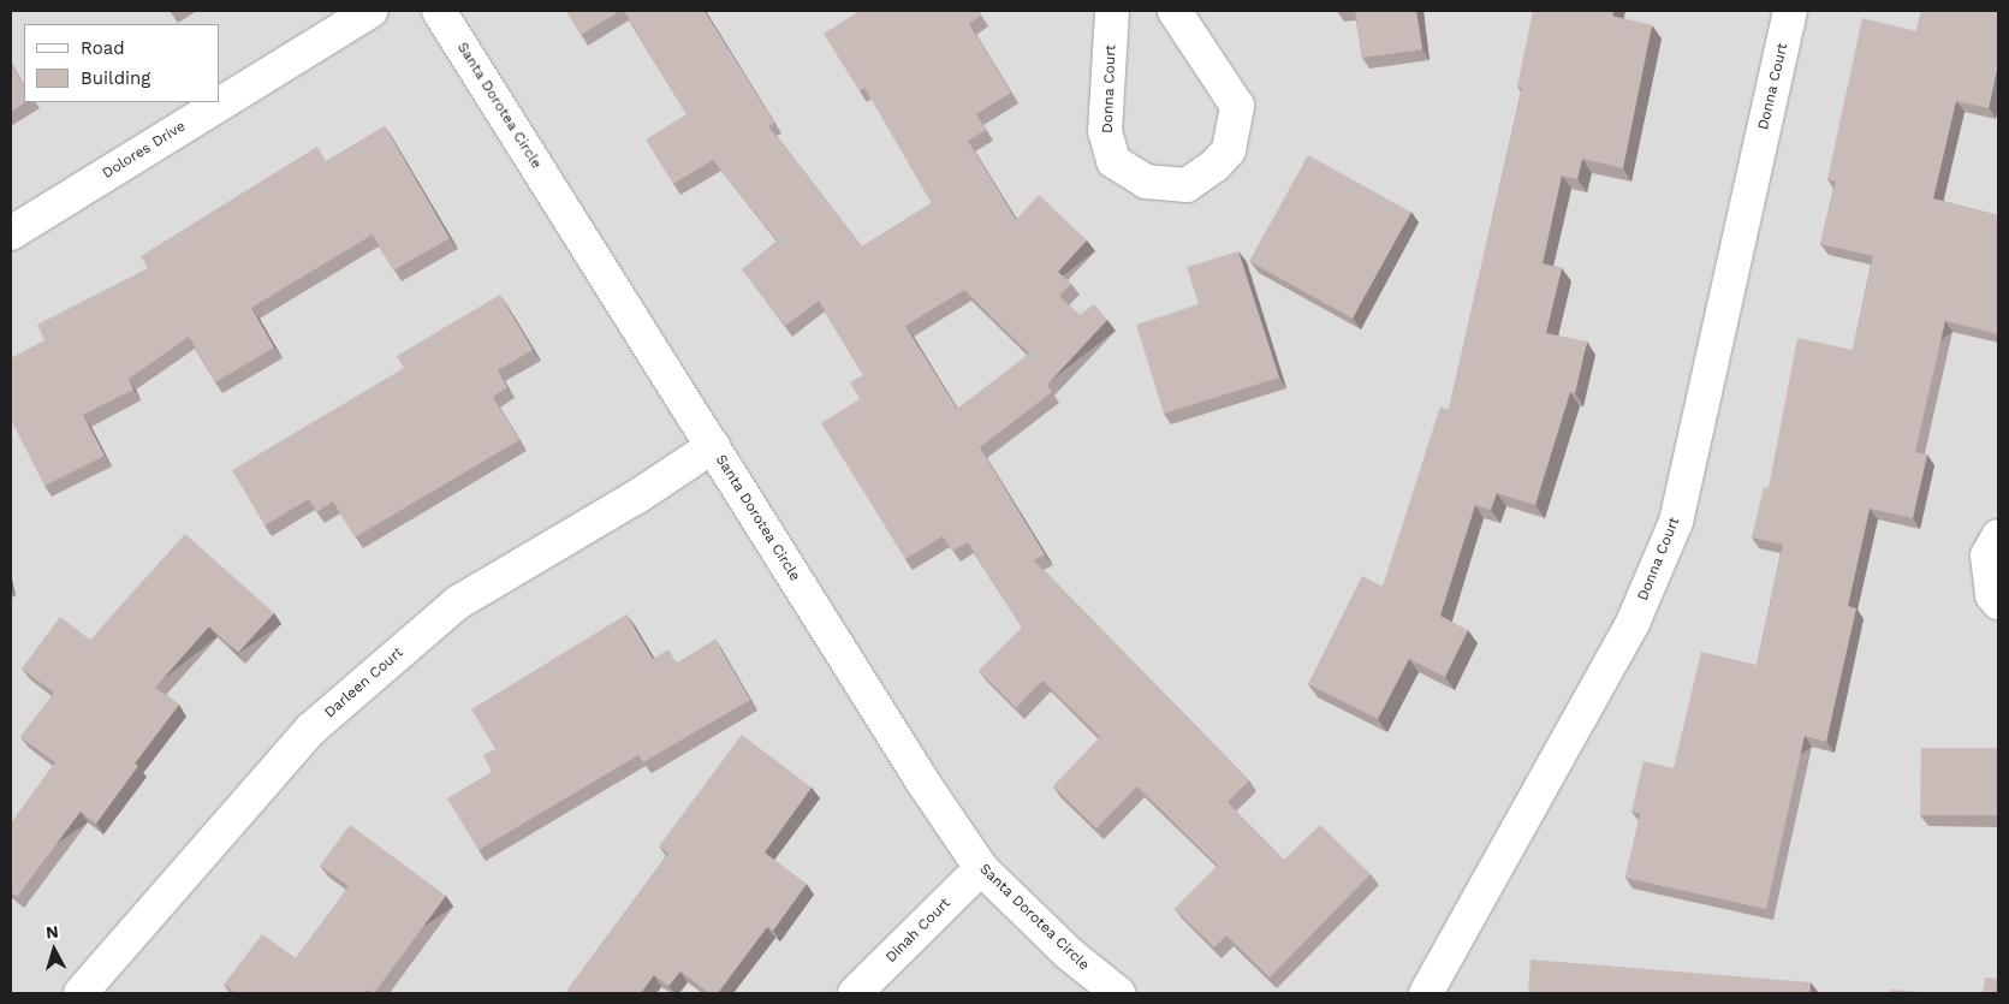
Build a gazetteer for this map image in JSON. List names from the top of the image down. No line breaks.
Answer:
{"streets":{"street":["Donna Court","Santa Dorotea Circle","Dolores Drive","Darleen Court","Dinah Court"]},"crossings":[["Santa Dorotea Circle","Darleen Court"],["Santa Dorotea Circle","Dinah Court"]],"legend":["Road","Building"],"north":"top"}
